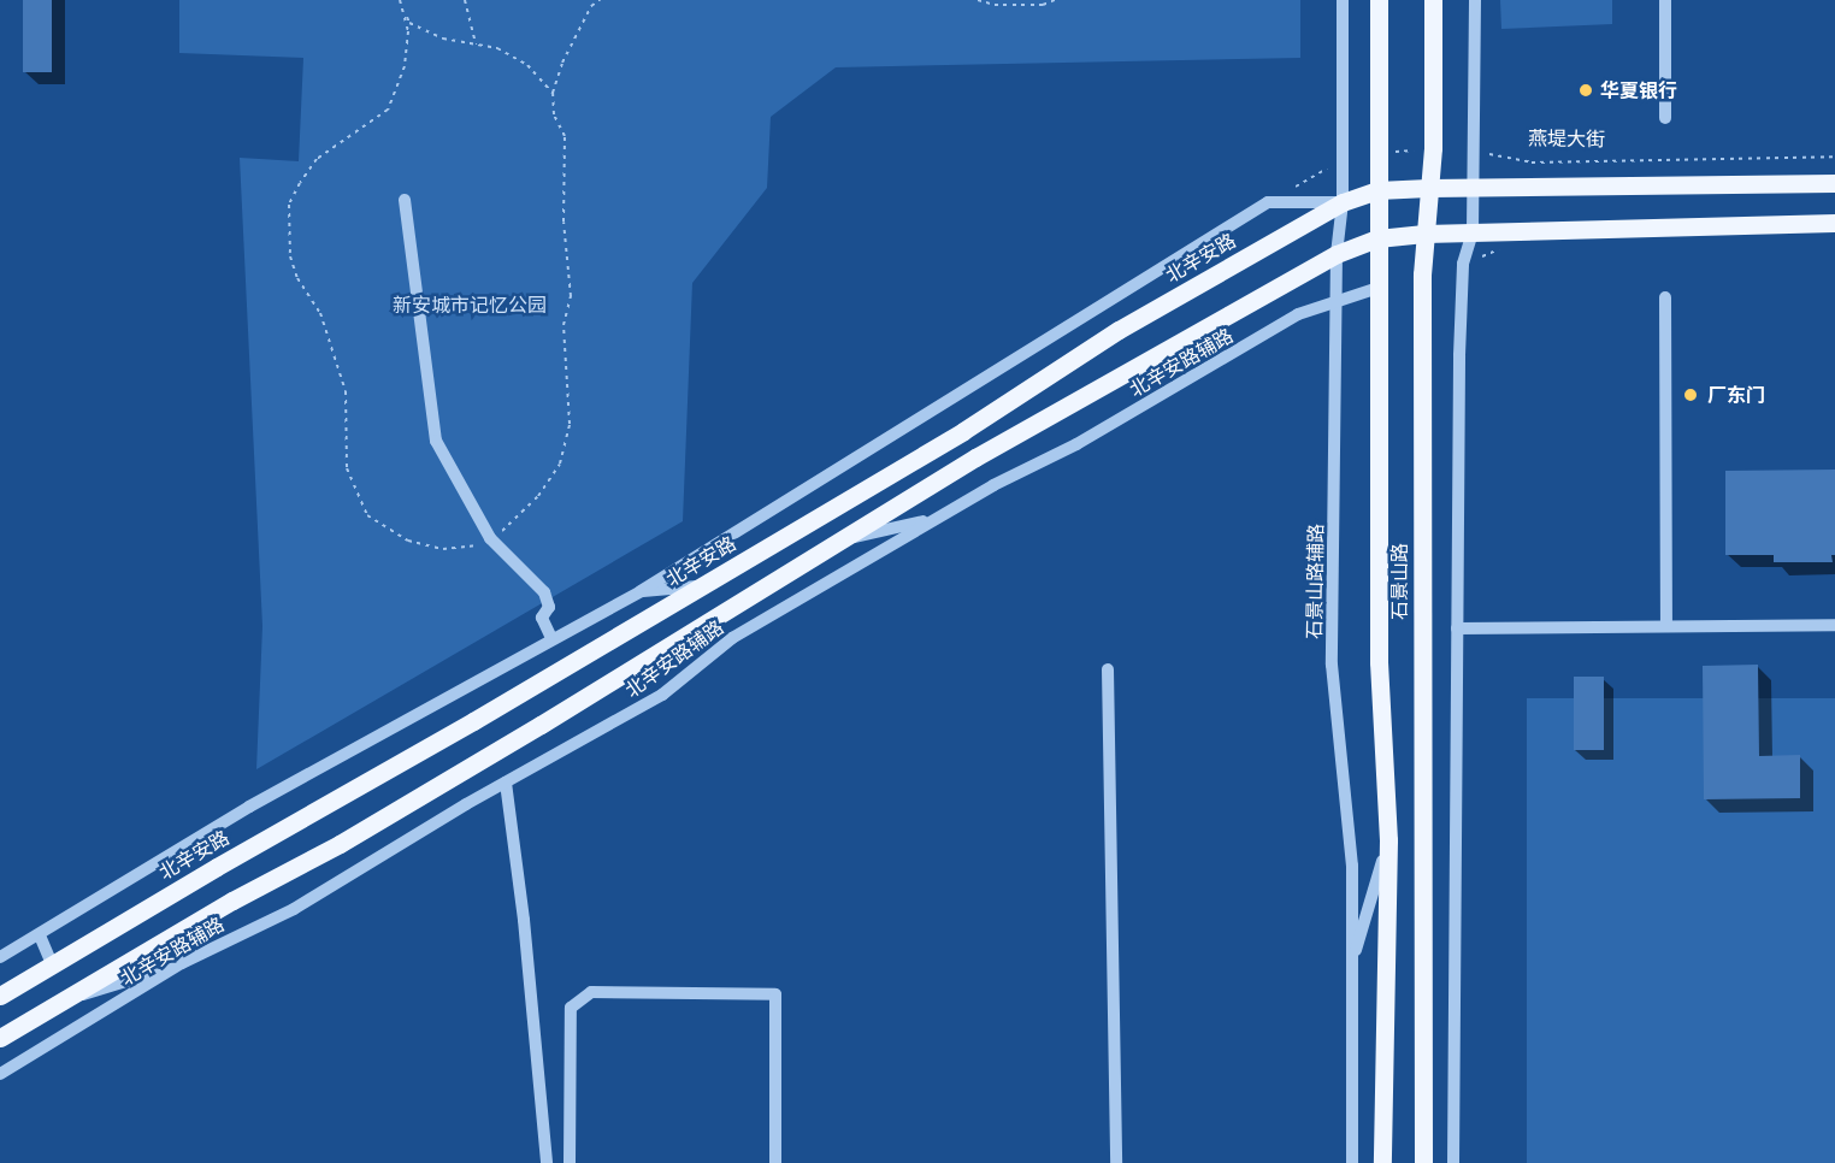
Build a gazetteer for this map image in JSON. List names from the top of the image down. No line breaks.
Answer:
{"streets":{"main road":["北辛安路","石景山路"],"street":["北辛安路辅路","石景山路辅路"],"path":["燕堤大街"]},"crossings":[["北辛安路","石景山路辅路"],["北辛安路","石景山路"],["北辛安路辅路","石景山路辅路"],["北辛安路辅路","石景山路"]],"parks":["新安城市记忆公园"],"places":["华夏银行","厂东门"]}
